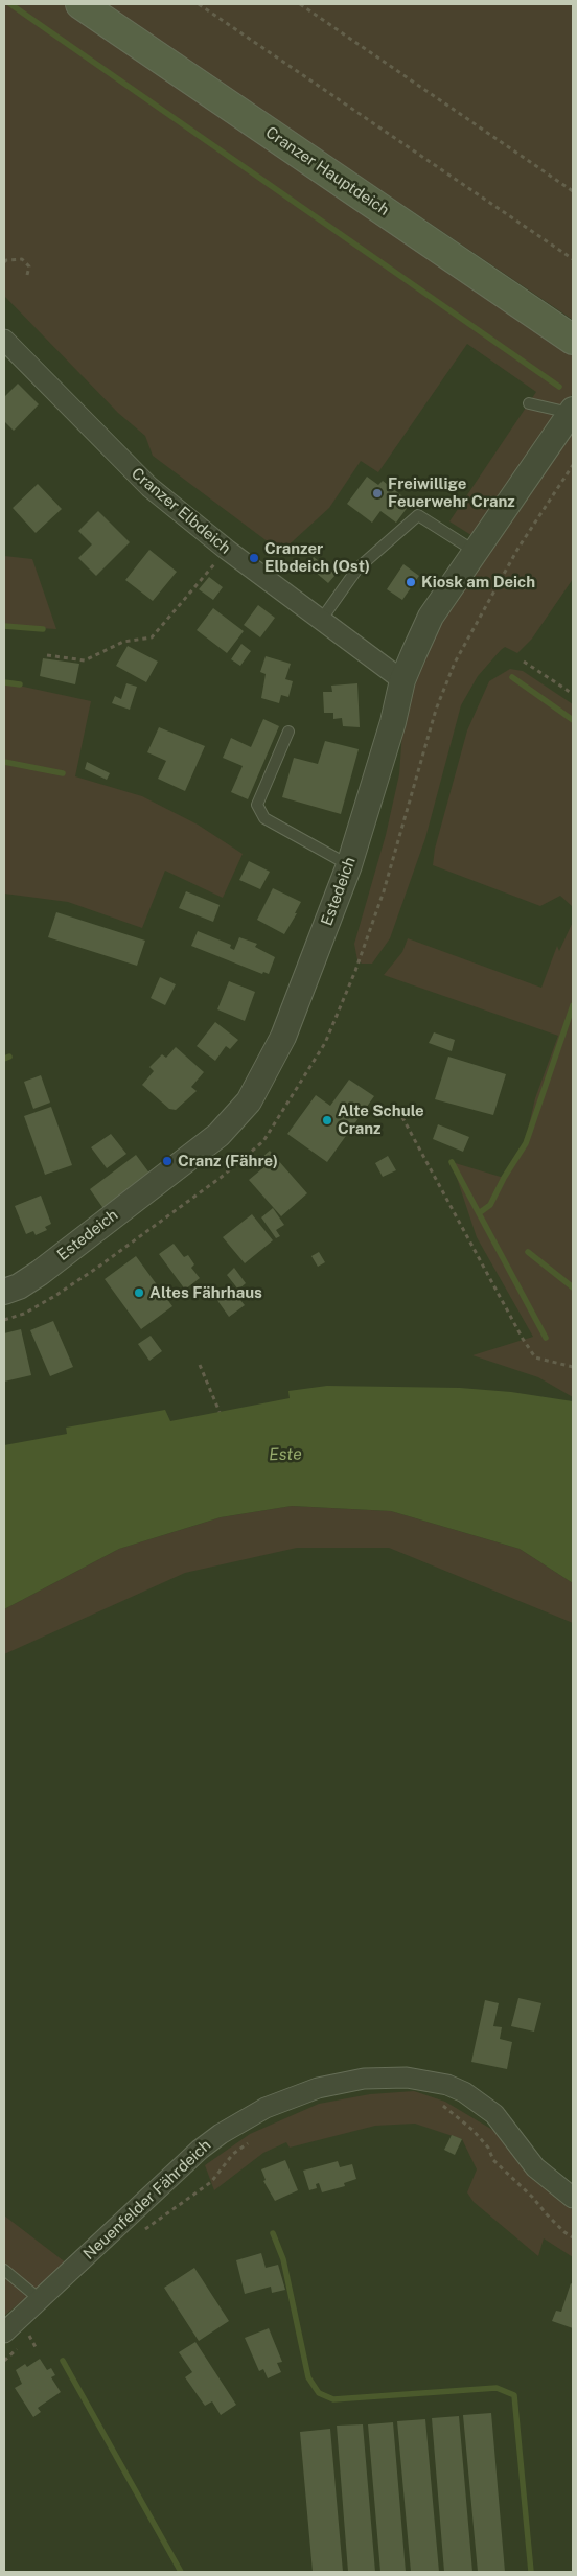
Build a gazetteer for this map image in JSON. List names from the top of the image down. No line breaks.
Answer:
{"streets":{"main road":["Cranzer Hauptdeich"],"street":["Cranzer Elbdeich","Estedeich","Neuenfelder Fährdeich"]},"crossings":[["Cranzer Elbdeich","Estedeich"]],"water":["Este"],"places":["Freiwillige Feuerwehr Cranz","Cranzer Elbdeich (Ost)","Kiosk am Deich","Alte Schule Cranz","Cranz (Fähre)","Altes Fährhaus"]}
